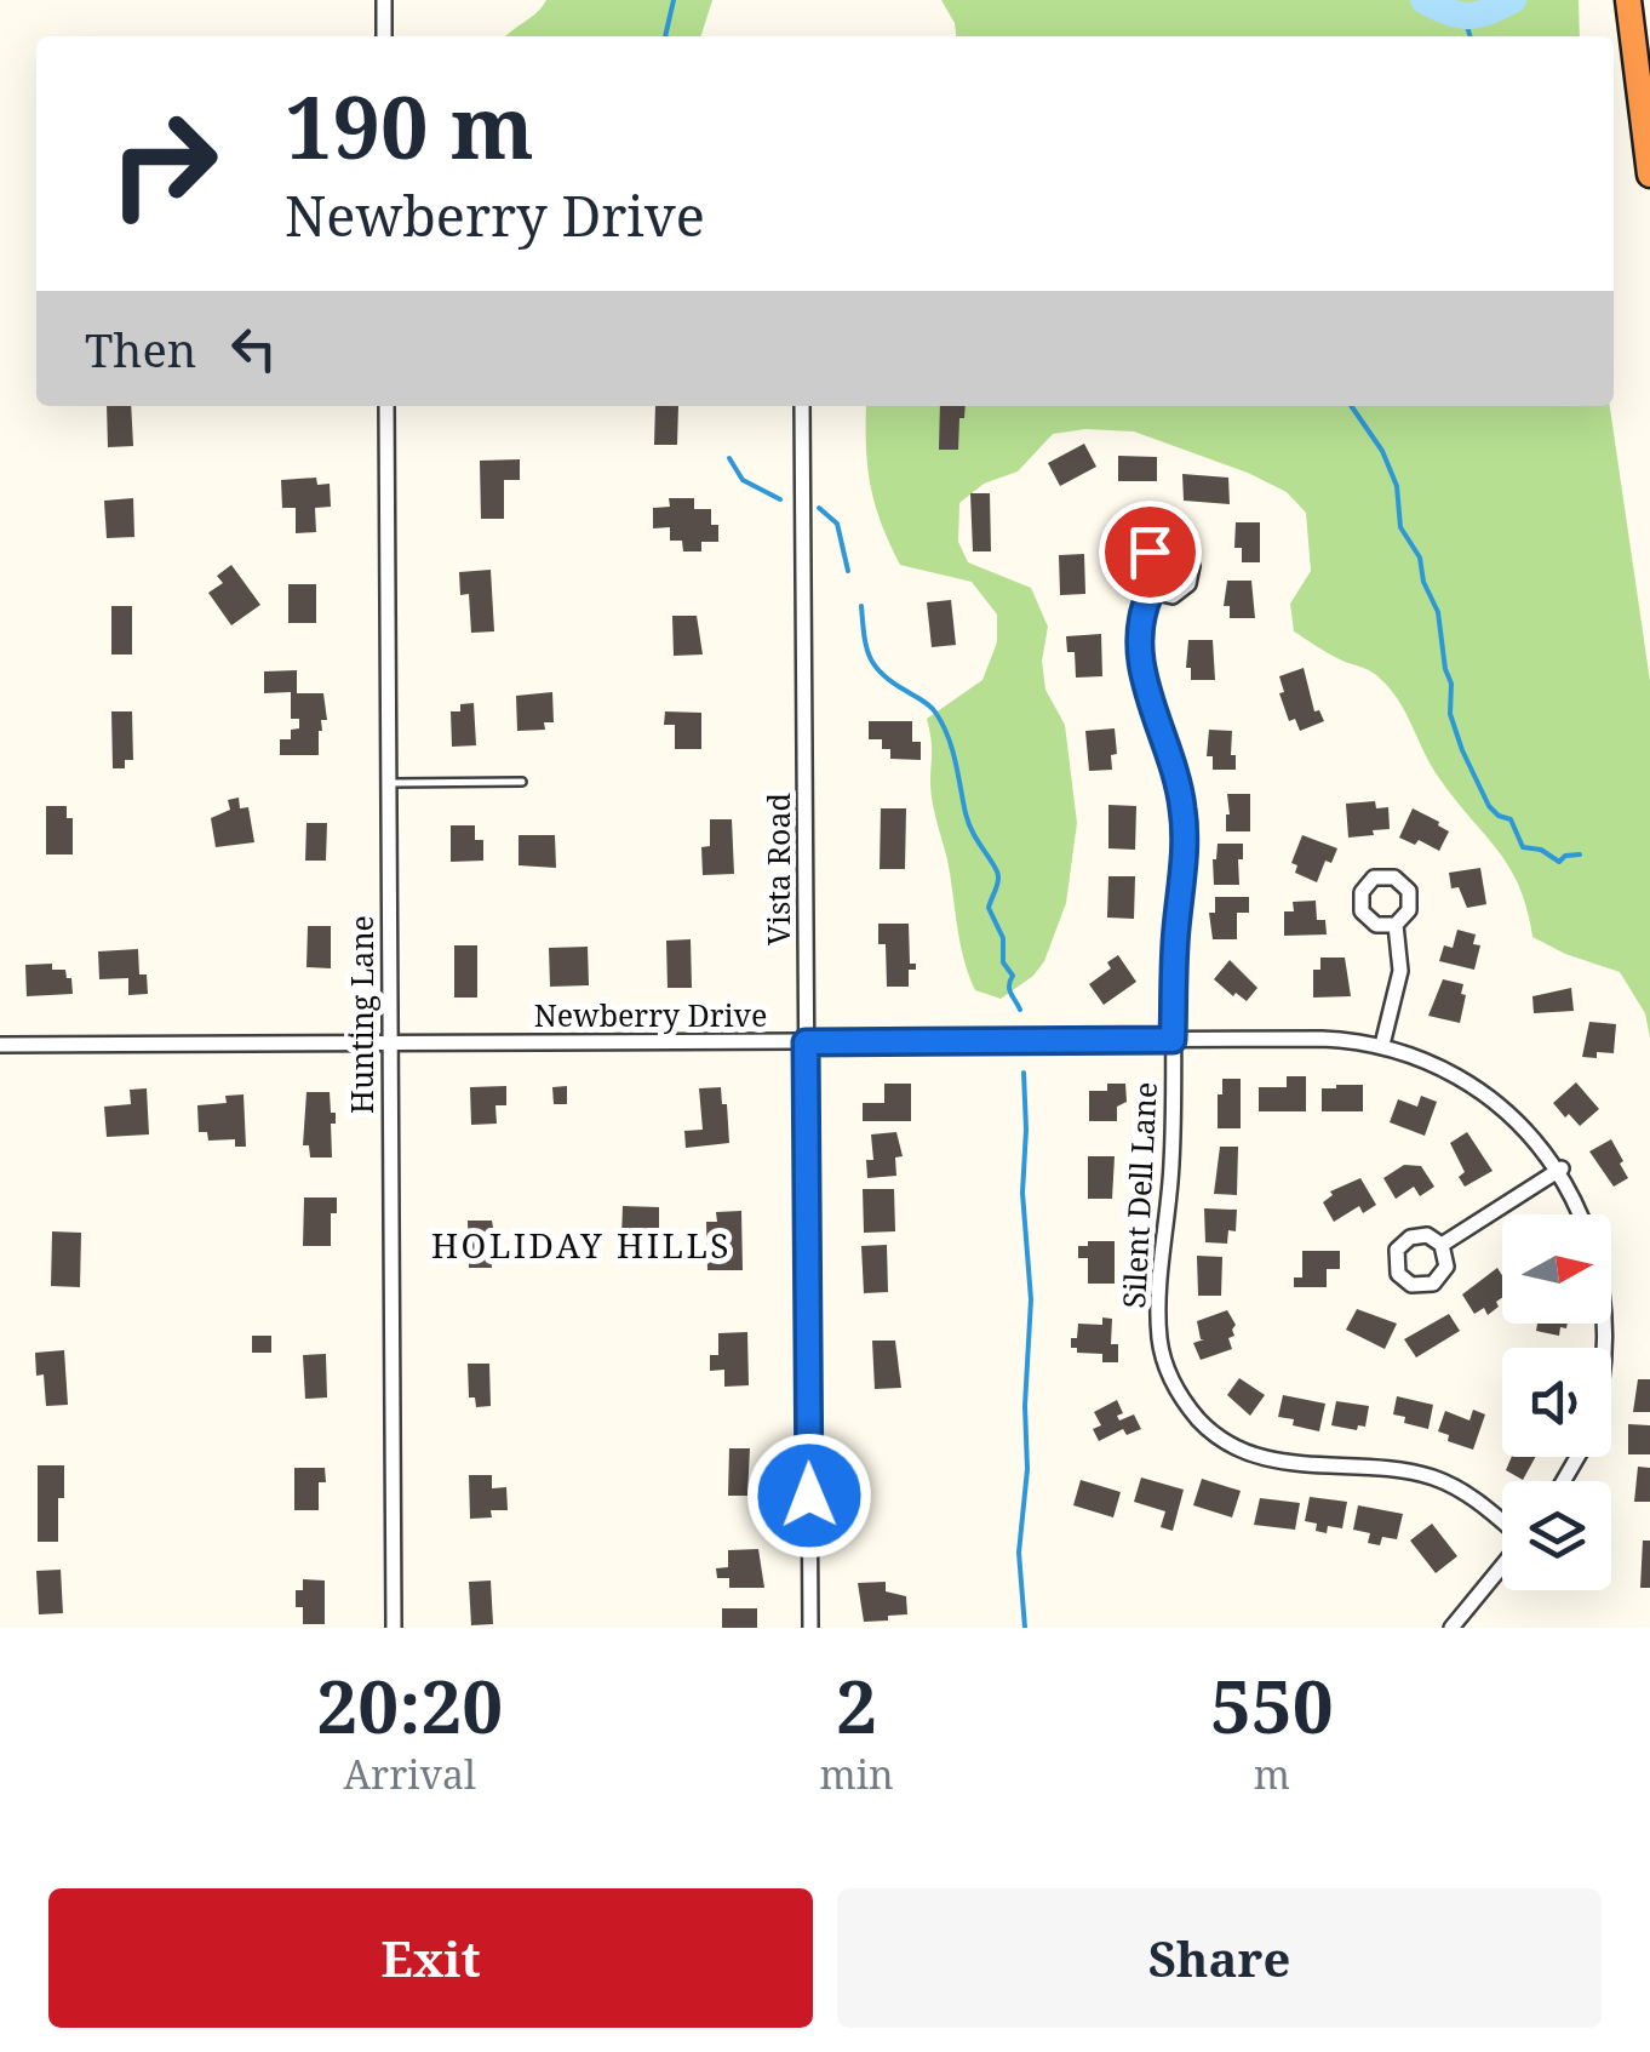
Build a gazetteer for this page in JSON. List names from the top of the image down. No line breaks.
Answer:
{"streets":{"street":["Vista Road","Hunting Lane","Newberry Drive","Silent Dell Lane"]},"crossings":[["Vista Road","Newberry Drive"],["Hunting Lane","Newberry Drive"],["Newberry Drive","Silent Dell Lane"]],"districts":["HOLIDAY HILLS"],"north":"right","page":{"turn":["190 m","Newberry Drive"],"then":"Then","eta":["20:20","Arrival","2","min","550","m"],"buttons":["Exit","Share"]}}
